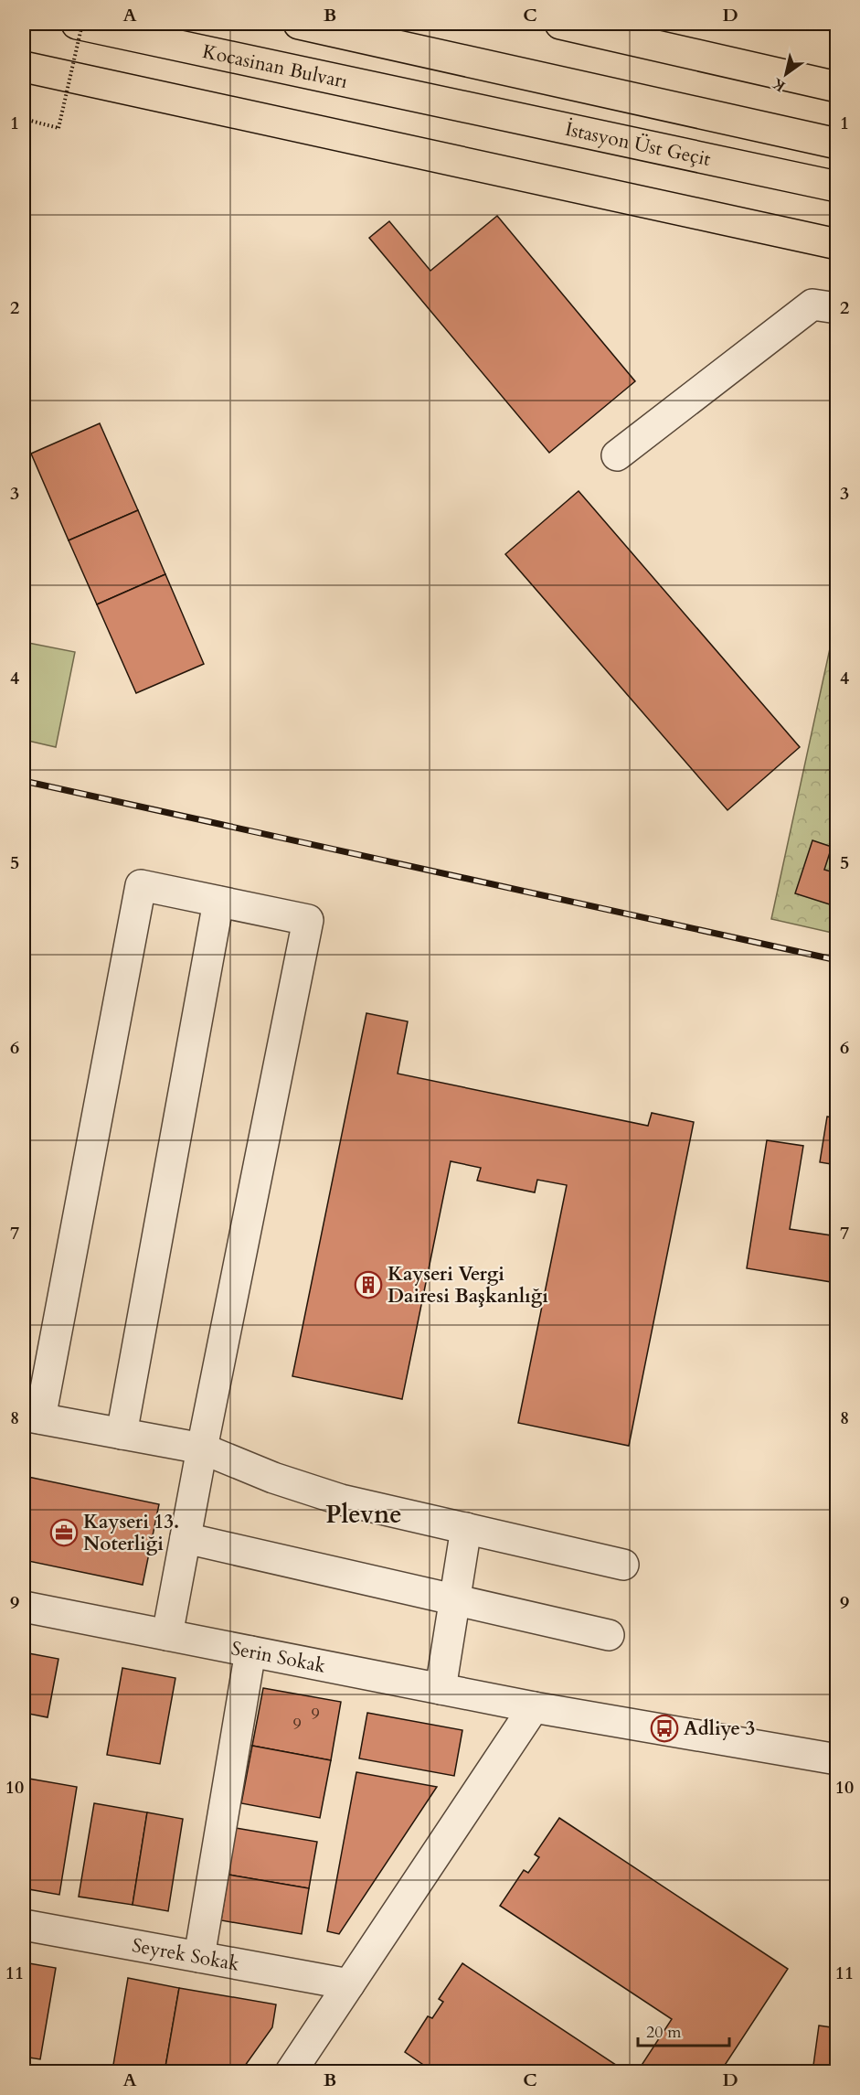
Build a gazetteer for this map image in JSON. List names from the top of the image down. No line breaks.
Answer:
{"streets":{"highway":["Kocasinan Bulvarı","İstasyon Üst Geçit"],"street":["Serin Sokak","Seyrek Sokak"]},"crossings":[["Kocasinan Bulvarı","İstasyon Üst Geçit"]],"districts":["Plevne"],"places":{"building":["Kayseri Vergi Dairesi Başkanlığı"],"office":["Kayseri 13. Noterliği"],"bus stop":["Adliye 3"]},"house_numbers":["9","9"],"scale_bar":"20 m","north":"bottom left","grid":{"columns":["A","B","C","D"],"rows":["1","2","3","4","5","6","7","8","9","10","11"]}}
